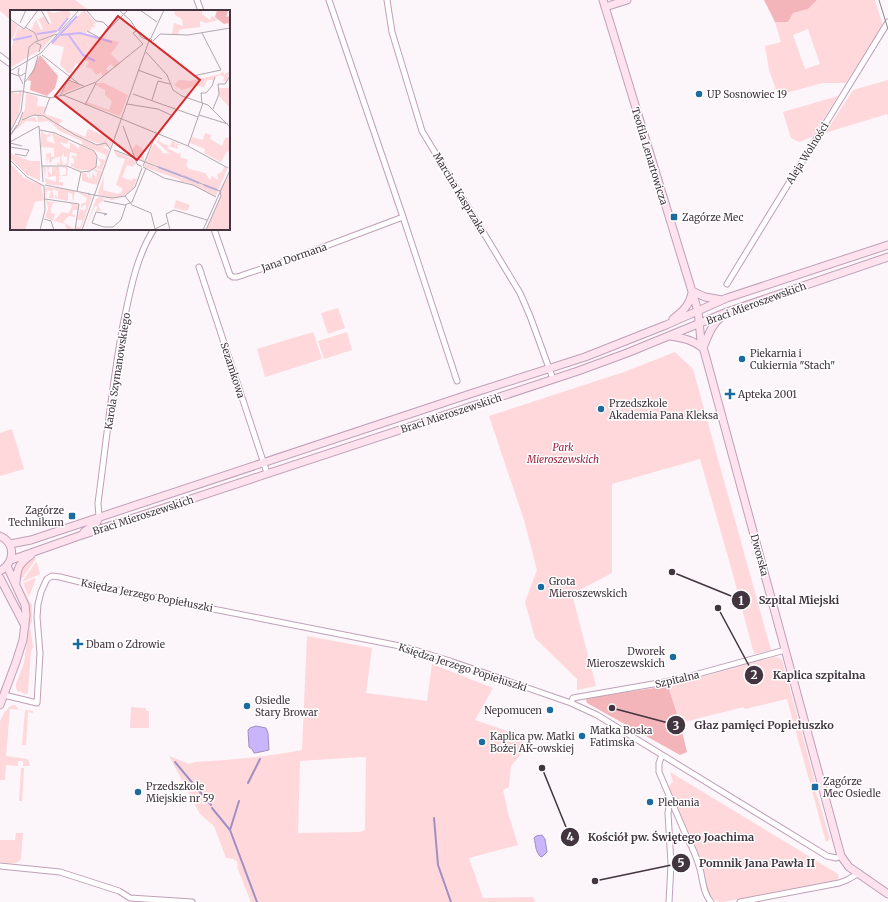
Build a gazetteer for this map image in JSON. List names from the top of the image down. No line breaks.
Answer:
{"streets":{"main road":["Teofila Lenartowicza","Braci Mieroszewskich","Dworska"],"street":["Aleja Wolności","Marcina Kasprzaka","Jana Dormana","Sezamkowa","Karola Szymanowskiego","Księdza Jerzego Popiełuszki","Szpitalna"]},"crossings":[["Teofila Lenartowicza","Braci Mieroszewskich"],["Teofila Lenartowicza","Dworska"],["Marcina Kasprzaka","Braci Mieroszewskich"],["Braci Mieroszewskich","Sezamkowa"],["Braci Mieroszewskich","Karola Szymanowskiego"],["Braci Mieroszewskich","Dworska"],["Dworska","Księdza Jerzego Popiełuszki"],["Dworska","Szpitalna"],["Księdza Jerzego Popiełuszki","Szpitalna"]],"parks":["Park Mieroszewskich"],"places":{"other":["UP Sosnowiec 19","Piekarnia i Cukiernia \"Stach\"","Przedszkole Akademia Pana Kleksa","Szpital Miejski","Grota Mieroszewskich","Kaplica szpitalna","Dworek Mieroszewskich","Osiedle Stary Browar","Głaz pamięci Popiełuszko","Nepomucen","Matka Boska Fatimska","Kaplica pw. Matki Bożej AK-owskiej","Kościół pw. Świętego Joachima","Przedszkole Miejskie nr 59","Plebania","Pomnik Jana Pawła II"],"transit":["Zagórze Mec","Zagórze Technikum","Zagórze Mec Osiedle"],"health":["Apteka 2001","Dbam o Zdrowie"]}}
